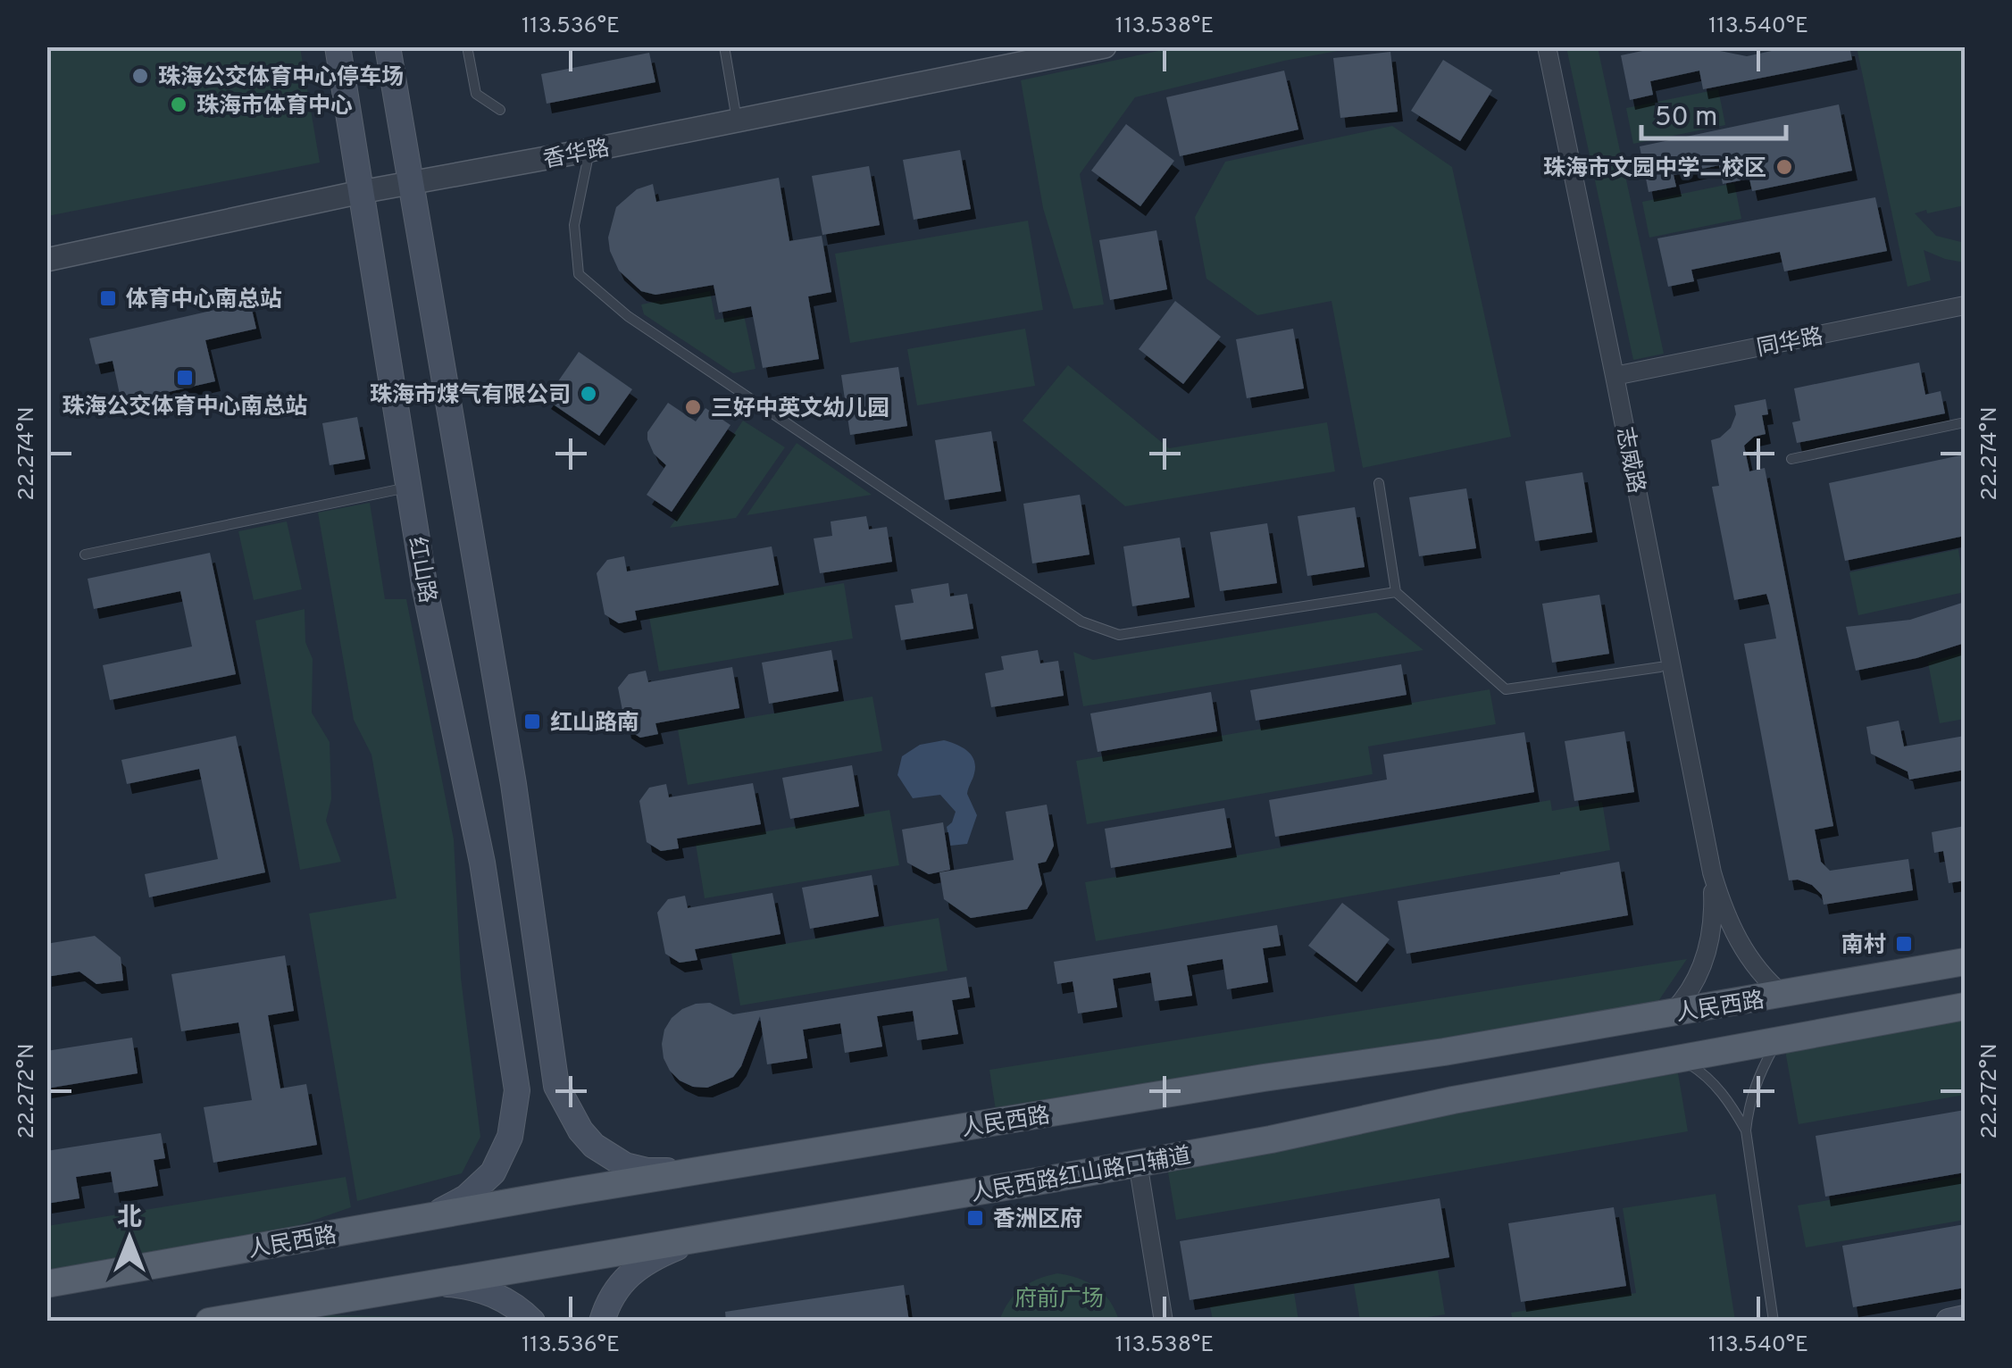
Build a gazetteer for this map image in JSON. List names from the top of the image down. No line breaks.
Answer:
{"streets":{"main road":["红山路","人民西路","人民西路红山路口辅道"],"street":["香华路","同华路","志威路"]},"crossings":[["香华路","红山路"],["同华路","志威路"],["志威路","人民西路"],["红山路","人民西路"],["人民西路","人民西路红山路口辅道"]],"parks":["府前广场"],"places":{"other":["珠海公交体育中心停车场","珠海市体育中心","珠海市文园中学二校区","珠海市煤气有限公司","三好中英文幼儿园"],"transit":["体育中心南总站","珠海公交体育中心南总站","红山路南","南村","香洲区府"]},"scale_bar":"50 m","north":"top","coordinates":["113.536°E","113.538°E","113.540°E","22.274°N","22.272°N"]}
